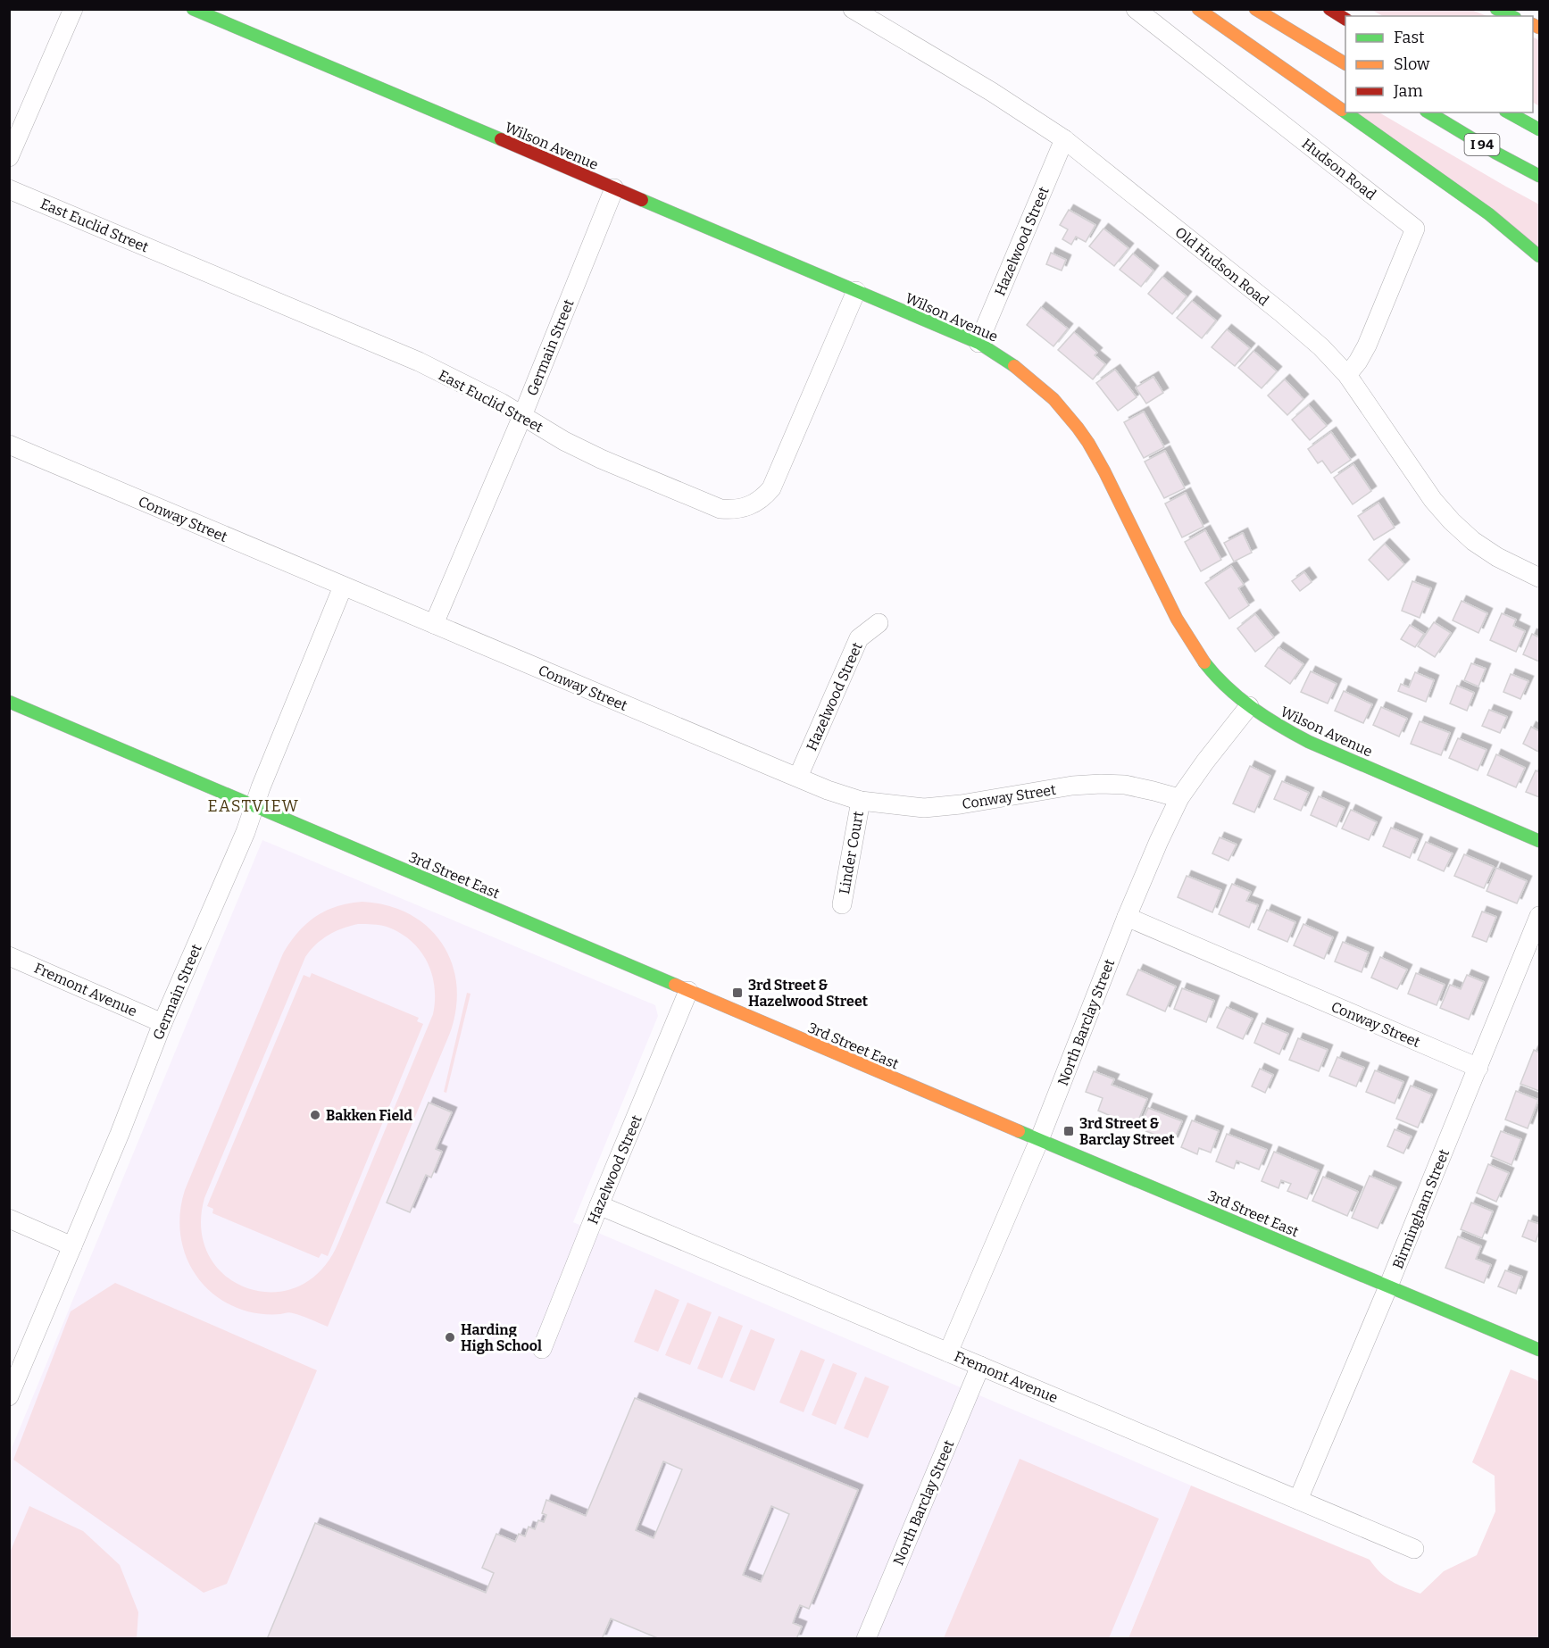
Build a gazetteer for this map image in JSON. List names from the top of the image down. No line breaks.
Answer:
{"streets":{"main road":["I 94","Wilson Avenue","3rd Street East"],"street":["Hudson Road","East Euclid Street","Hazelwood Street","Old Hudson Road","Germain Street","Conway Street","Linder Court","Fremont Avenue","North Barclay Street","Birmingham Street"]},"crossings":[["Wilson Avenue","East Euclid Street"],["Wilson Avenue","Hazelwood Street"],["Wilson Avenue","Germain Street"],["Wilson Avenue","North Barclay Street"],["Hudson Road","Old Hudson Road"],["East Euclid Street","Germain Street"],["Hazelwood Street","Old Hudson Road"],["Hazelwood Street","Conway Street"],["Hazelwood Street","3rd Street East"],["Hazelwood Street","Fremont Avenue"],["Germain Street","Conway Street"],["Germain Street","3rd Street East"],["Germain Street","Fremont Avenue"],["Conway Street","Linder Court"],["Conway Street","North Barclay Street"],["Conway Street","Birmingham Street"],["3rd Street East","North Barclay Street"],["3rd Street East","Birmingham Street"],["Fremont Avenue","North Barclay Street"],["Fremont Avenue","Birmingham Street"]],"districts":["EASTVIEW"],"places":{"transit":["3rd Street & Hazelwood Street","3rd Street & Barclay Street"],"other":["Bakken Field","Harding High School"]},"legend":["Fast","Slow","Jam"]}
